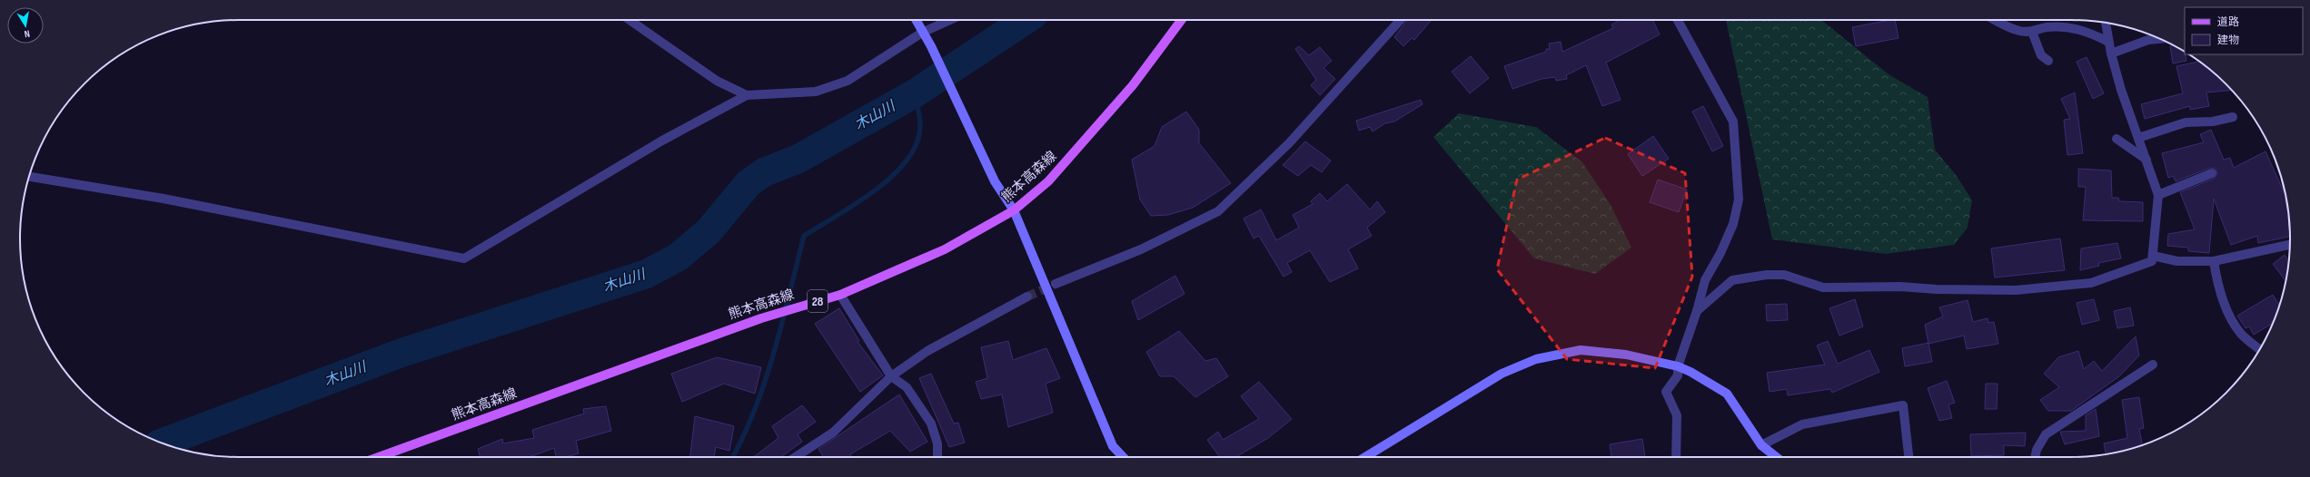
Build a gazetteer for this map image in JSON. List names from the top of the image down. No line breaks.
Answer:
{"streets":{"main road":["熊本高森線","28"]},"water":["木山川"],"legend":["道路","建物"],"north":"bottom"}
